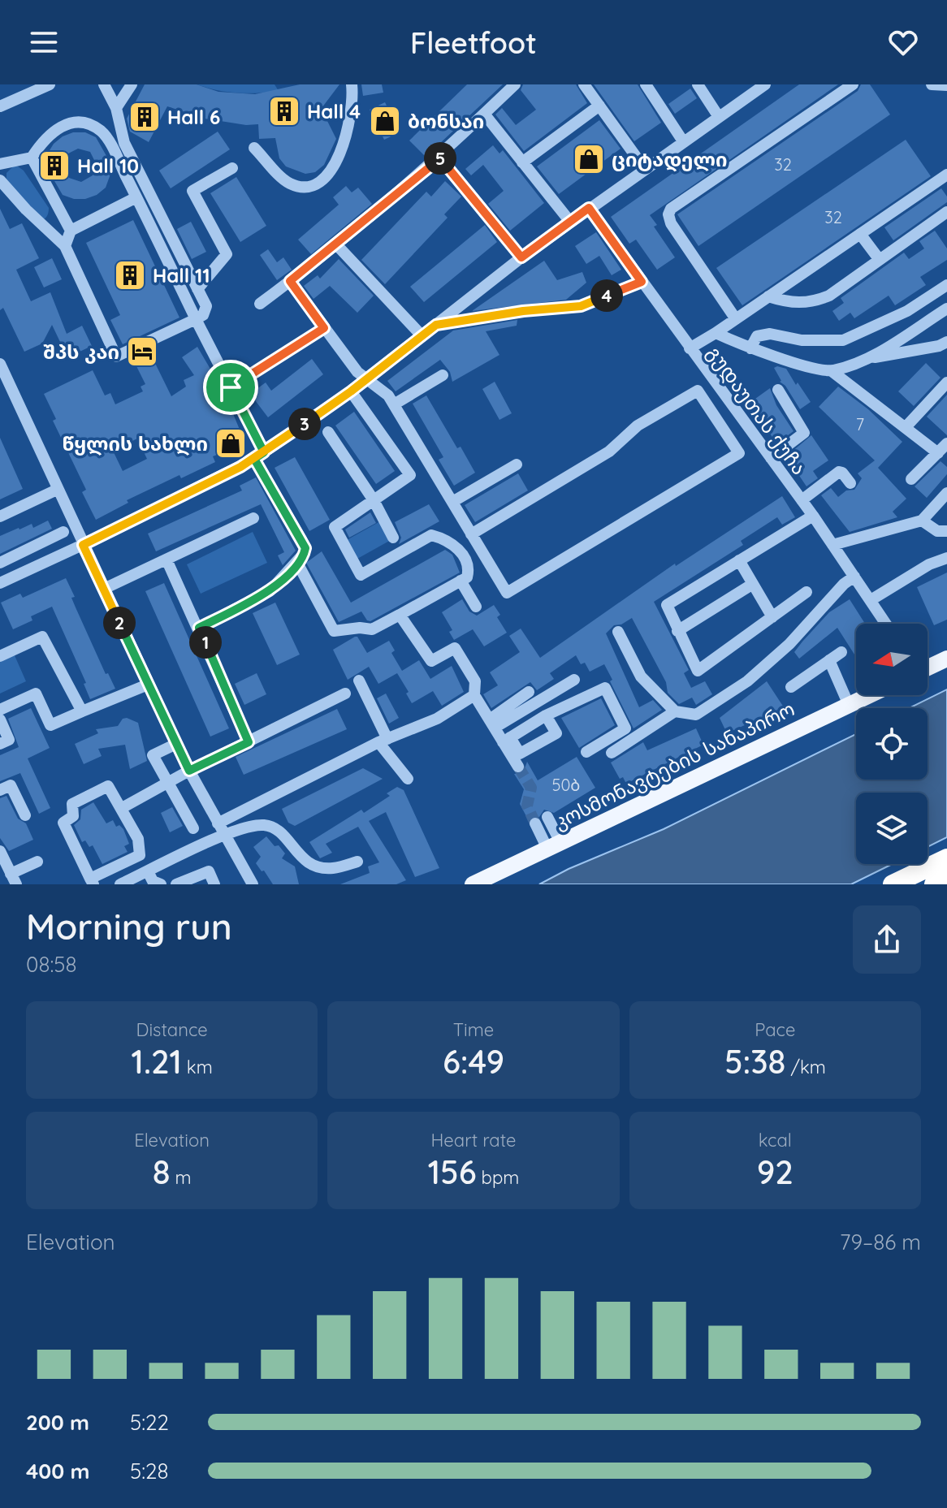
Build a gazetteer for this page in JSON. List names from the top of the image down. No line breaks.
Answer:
{"streets":{"main road":["კოსმონავტების სანაპირო"],"street":["გუდაუთას ქუჩა"]},"places":{"building":["Hall 4","Hall 6","Hall 10","Hall 11"],"shop":["ბონსაი","ციტადელი","წყლის სახლი"],"hotel":["შპს კაი"]},"house_numbers":["32","32","7","50ბ"],"north":"left","page":{"header":"Fleetfoot","pins":["5","4","3","2","1"],"heading":["Morning run","08:58"],"stats":[["Distance","1.21 km"],["Time","6:49"],["Pace","5:38 /km"],["Elevation","8 m"],["Heart rate","156 bpm"],["kcal","92"]],"chart":["Elevation","79–86 m"],"list":[{"name":"200 m","note":"5:22"},{"name":"400 m","note":"5:28"}]}}
